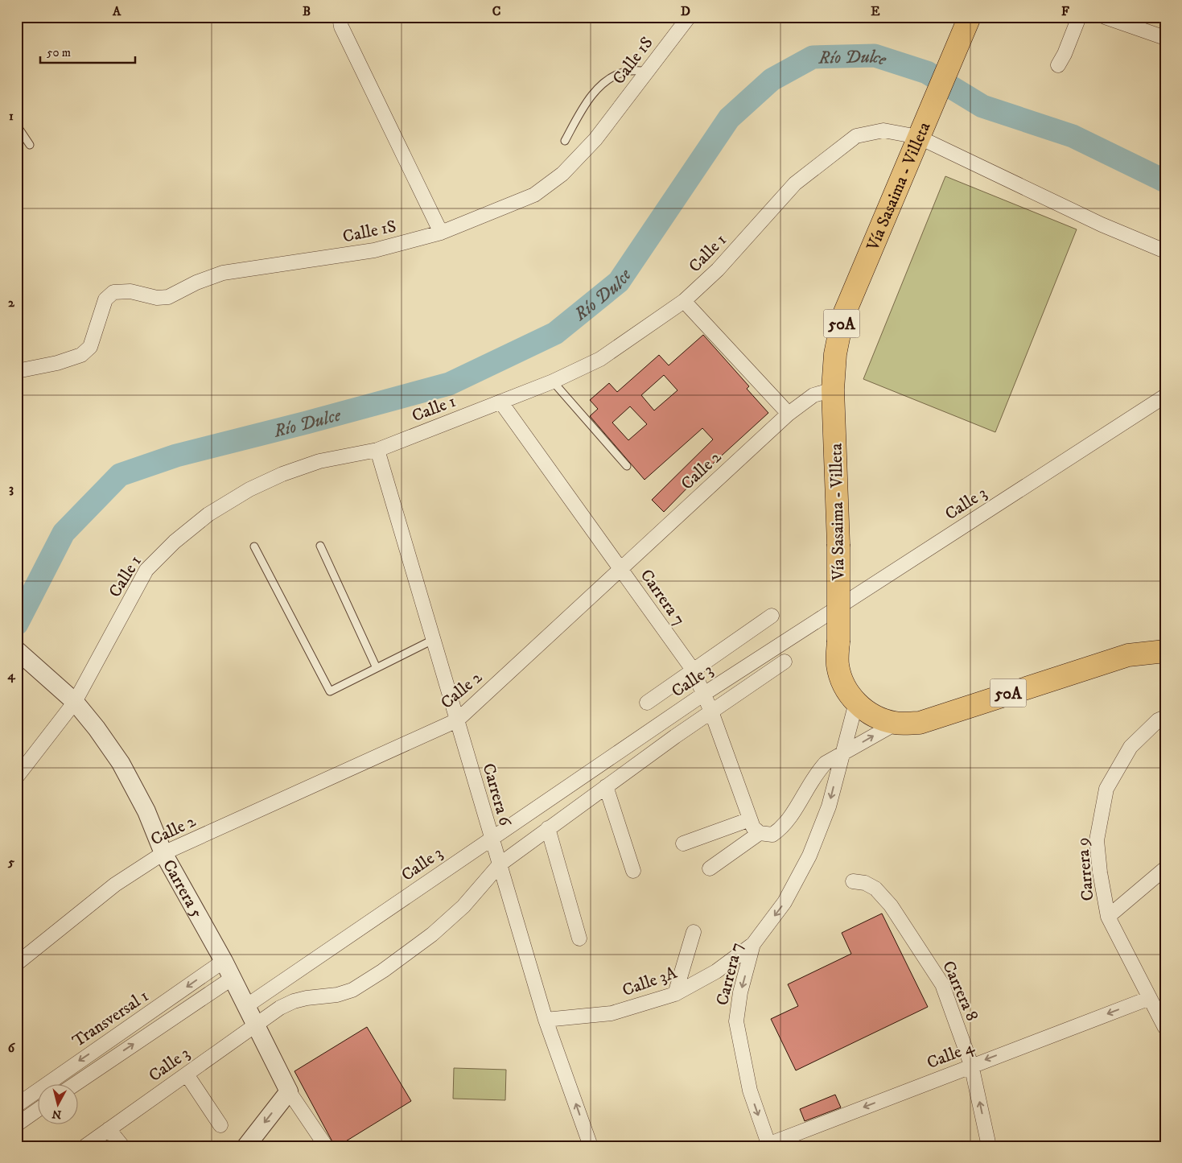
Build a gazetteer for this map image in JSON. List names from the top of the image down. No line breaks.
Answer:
{"streets":{"main road":["Vía Sasaima - Villeta","50A"],"street":["Calle 1S","Calle 1","Calle 2","Calle 3","Carrera 7","Carrera 6","Carrera 9","Carrera 5","Calle 3A","Carrera 8","Transversal 1","Calle 4"]},"crossings":[["Vía Sasaima - Villeta","Calle 1"],["Vía Sasaima - Villeta","Calle 2"],["Vía Sasaima - Villeta","Carrera 7"],["Calle 1","Carrera 7"],["Calle 1","Carrera 6"],["Calle 1","Carrera 5"],["Calle 2","Carrera 7"],["Calle 2","Carrera 6"],["Calle 2","Carrera 5"],["Calle 3","Carrera 7"],["Calle 3","Carrera 6"],["Calle 3","Carrera 5"],["Carrera 7","Calle 3A"],["Carrera 7","Calle 4"],["Carrera 6","Calle 3A"],["Carrera 9","Calle 4"],["Carrera 5","Transversal 1"],["Carrera 8","Calle 4"]],"one_way":["Carrera 7","Calle 4"],"water":["Río Dulce"],"scale_bar":"50 m","north":"bottom","grid":{"columns":["A","B","C","D","E","F"],"rows":["1","2","3","4","5","6"]}}
